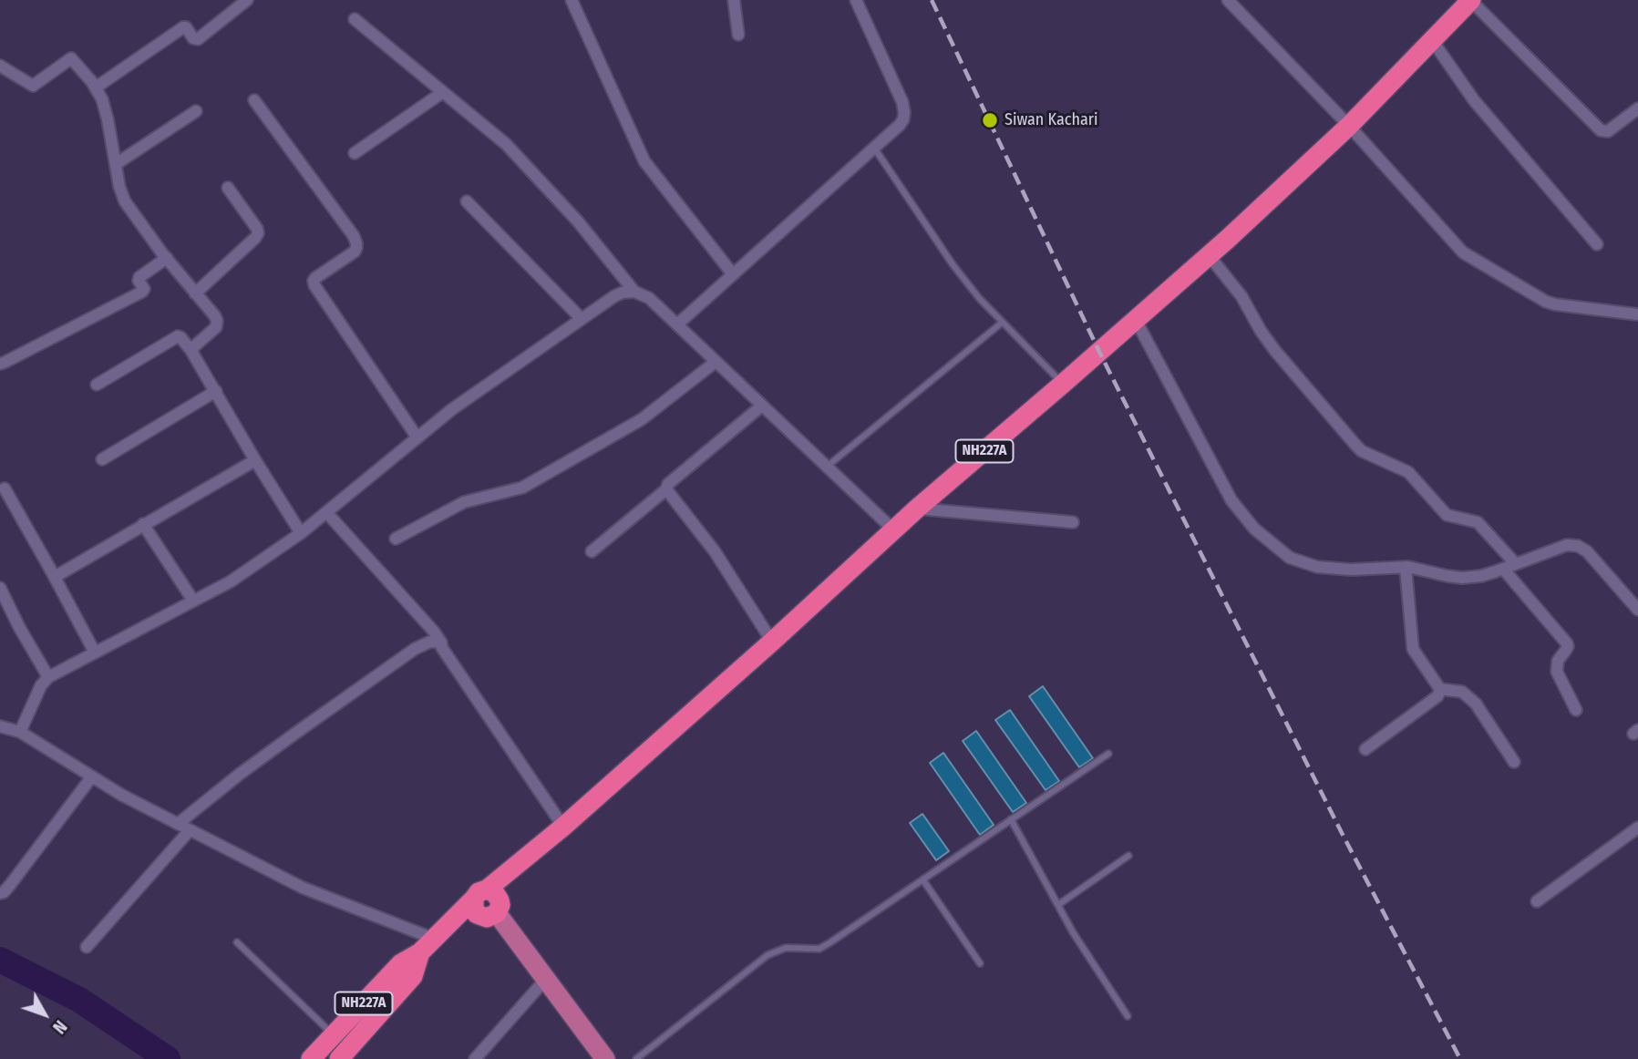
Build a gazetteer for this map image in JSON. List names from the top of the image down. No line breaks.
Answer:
{"streets":{"highway":["NH227A"]},"places":["Siwan Kachari"],"north":"bottom right"}
